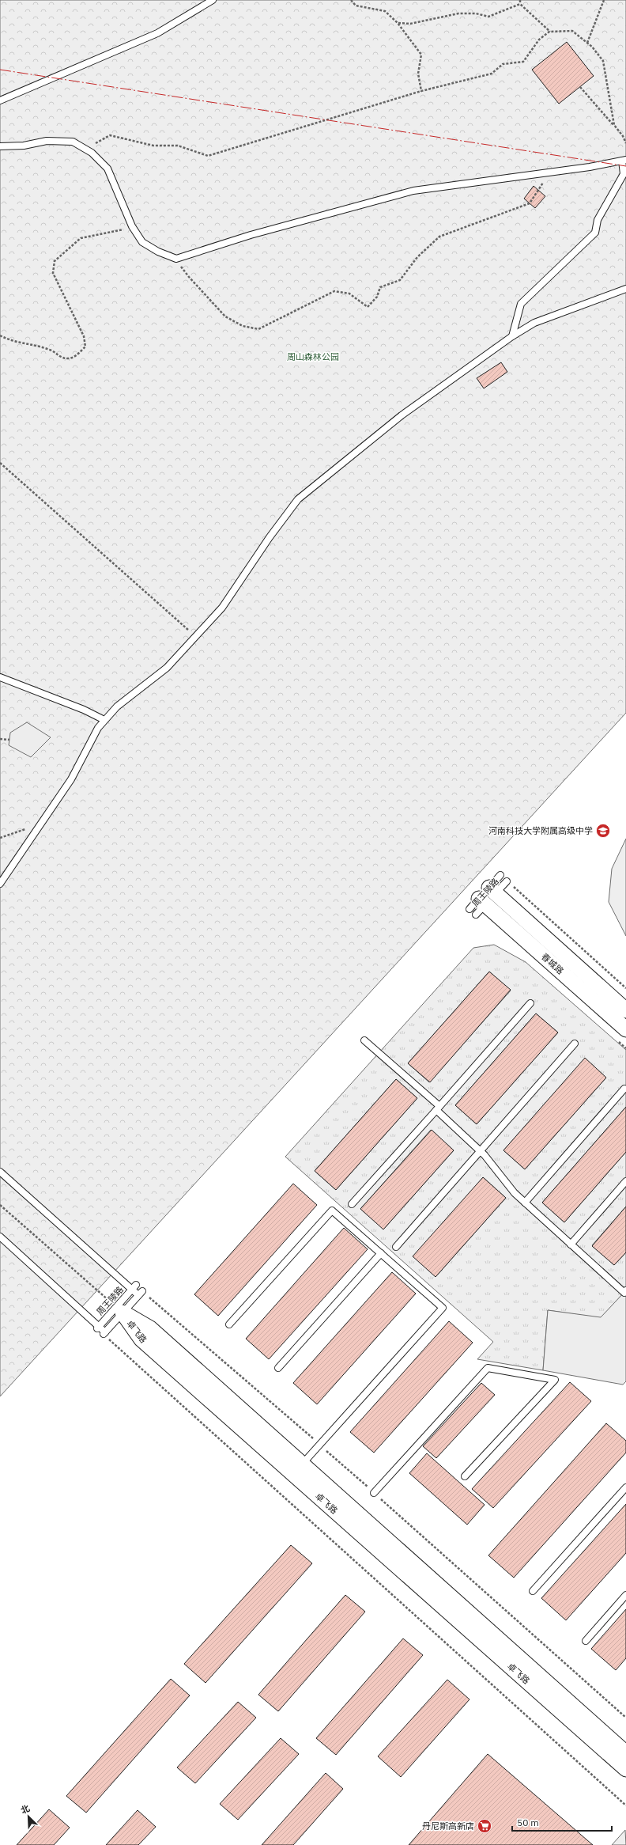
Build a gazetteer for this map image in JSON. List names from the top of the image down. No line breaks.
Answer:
{"streets":{"street":["春城路","卓飞路"],"lane":["周王陵路"]},"crossings":[["周王陵路","春城路"],["周王陵路","卓飞路"]],"parks":["周山森林公园"],"places":{"school or university":["河南科技大学附属高级中学"],"supermarket":["丹尼斯高新店"]},"scale_bar":"50 m","north":"top left"}
